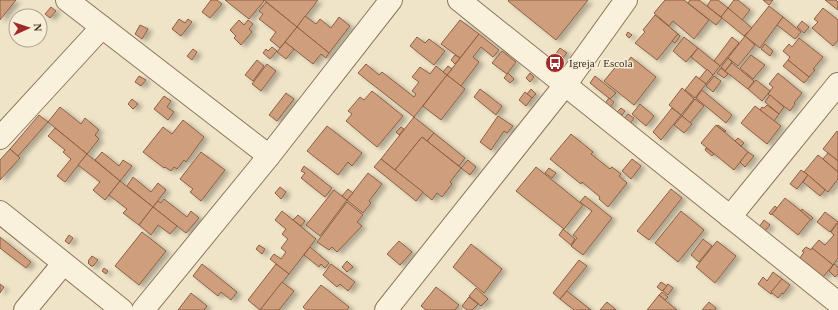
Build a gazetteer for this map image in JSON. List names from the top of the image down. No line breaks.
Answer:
{"places":{"bus stop":["Igreja / Escola"]},"north":"right"}
